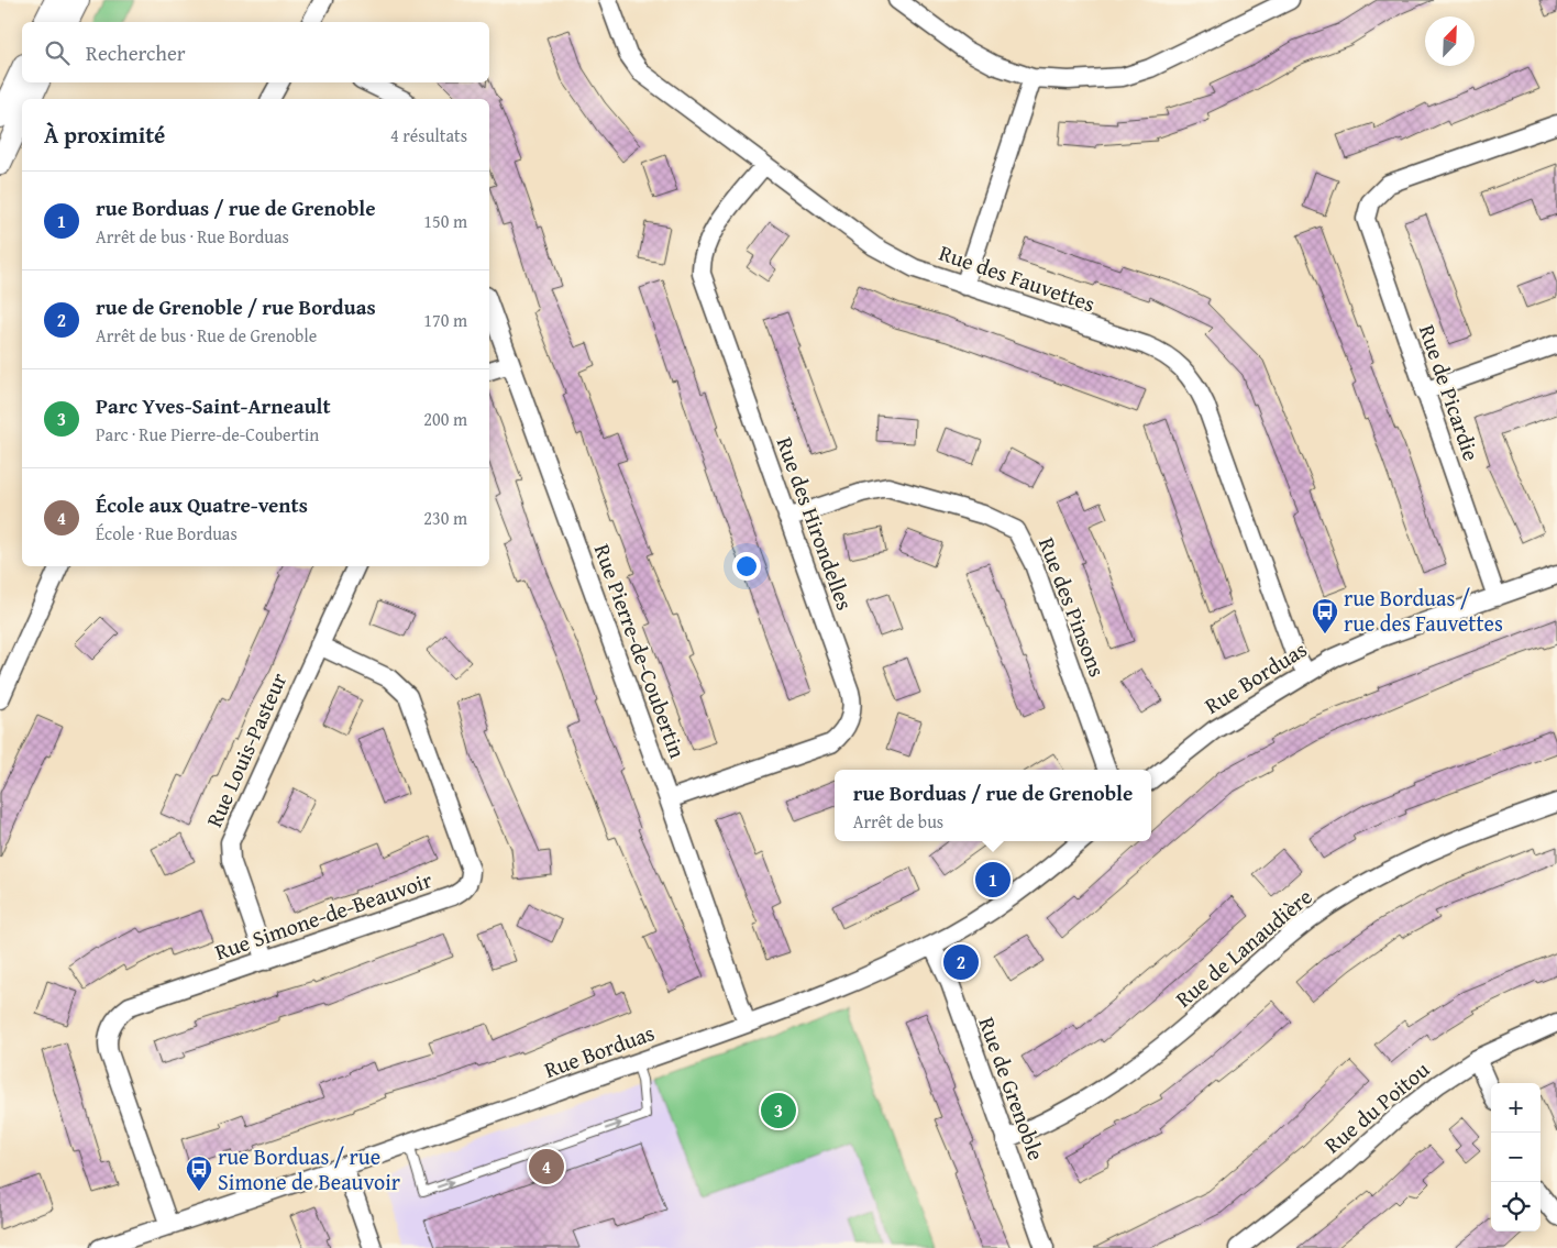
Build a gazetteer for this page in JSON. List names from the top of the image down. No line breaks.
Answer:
{"streets":{"street":["Rue des Fauvettes","Rue de Picardie","Rue des Hirondelles","Rue des Pinsons","Rue Pierre-de-Coubertin","Rue Borduas","Rue Louis-Pasteur","Rue Simone-de-Beauvoir","Rue de Lanaudière","Rue de Grenoble","Rue du Poitou"]},"crossings":[["Rue des Fauvettes","Rue des Hirondelles"],["Rue des Fauvettes","Rue Borduas"],["Rue de Picardie","Rue Borduas"],["Rue des Hirondelles","Rue des Pinsons"],["Rue des Hirondelles","Rue Pierre-de-Coubertin"],["Rue Pierre-de-Coubertin","Rue Borduas"],["Rue Borduas","Rue Simone-de-Beauvoir"],["Rue Borduas","Rue de Grenoble"],["Rue Louis-Pasteur","Rue Simone-de-Beauvoir"],["Rue de Lanaudière","Rue de Grenoble"]],"places":{"bus stop":["rue Borduas / rue des Fauvettes","rue Borduas / rue Simone de Beauvoir"]},"north":"top right","page":{"search":"Rechercher","heading":["À proximité","4 résultats"],"list":[{"mark":"1","name":"rue Borduas / rue de Grenoble","note":"Arrêt de bus · Rue Borduas","value":"150 m"},{"mark":"2","name":"rue de Grenoble / rue Borduas","note":"Arrêt de bus · Rue de Grenoble","value":"170 m"},{"mark":"3","name":"Parc Yves-Saint-Arneault","note":"Parc · Rue Pierre-de-Coubertin","value":"200 m"},{"mark":"4","name":"École aux Quatre-vents","note":"École · Rue Borduas","value":"230 m"}],"popup":["rue Borduas / rue de Grenoble","Arrêt de bus"],"pins":["1","2","3","4"],"map_buttons":["+","−"]}}
